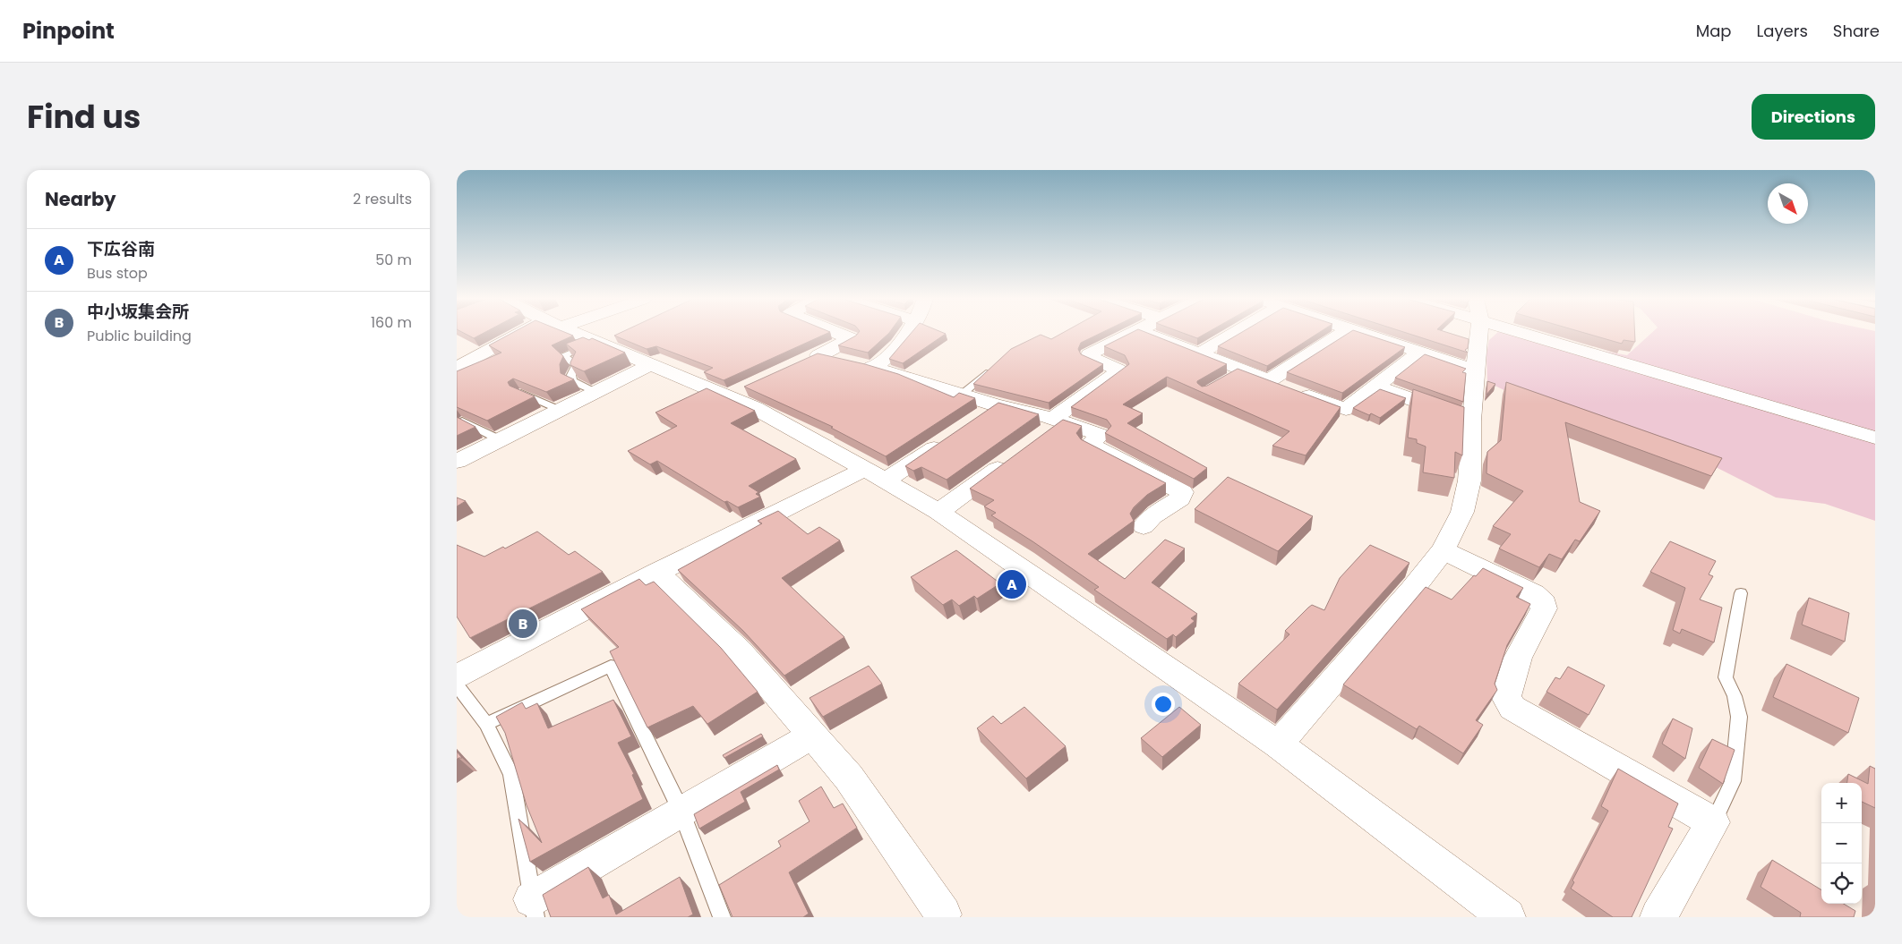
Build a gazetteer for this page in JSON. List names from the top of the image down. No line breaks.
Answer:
{"north":"bottom right","page":{"header":"Pinpoint","nav":["Map","Layers","Share"],"title":"Find us","buttons":"Directions","heading":["Nearby","2 results"],"list":[{"mark":"A","name":"下広谷南","note":"Bus stop","value":"50 m"},{"mark":"B","name":"中小坂集会所","note":"Public building","value":"160 m"}],"pins":["A","B"],"map_buttons":["+","−"]}}
